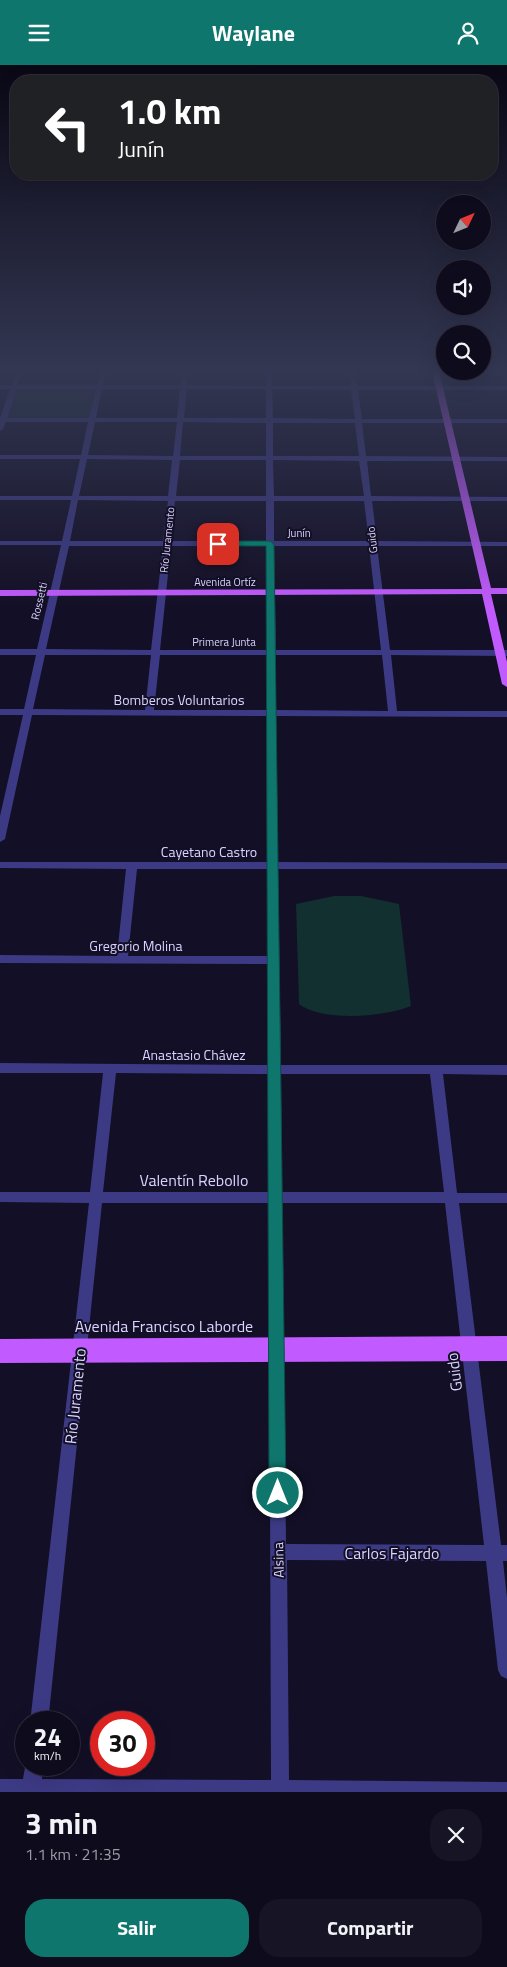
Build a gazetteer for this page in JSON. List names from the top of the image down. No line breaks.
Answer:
{"streets":{"main road":["Avenida Ortíz","Avenida Francisco Laborde"],"street":["Junín","Río Juramento","Guido","Rossetti","Primera Junta","Bomberos Voluntarios","Cayetano Castro","Gregorio Molina","Anastasio Chávez","Valentín Rebollo","Carlos Fajardo","Alsina"]},"crossings":[["Junín","Río Juramento"],["Junín","Guido"],["Junín","Rossetti"],["Junín","Alsina"],["Río Juramento","Avenida Ortíz"],["Río Juramento","Primera Junta"],["Río Juramento","Bomberos Voluntarios"],["Río Juramento","Anastasio Chávez"],["Río Juramento","Valentín Rebollo"],["Río Juramento","Avenida Francisco Laborde"],["Guido","Avenida Ortíz"],["Guido","Primera Junta"],["Guido","Bomberos Voluntarios"],["Guido","Anastasio Chávez"],["Guido","Valentín Rebollo"],["Guido","Avenida Francisco Laborde"],["Guido","Carlos Fajardo"],["Avenida Ortíz","Rossetti"],["Avenida Ortíz","Alsina"],["Rossetti","Primera Junta"],["Rossetti","Bomberos Voluntarios"],["Primera Junta","Alsina"],["Bomberos Voluntarios","Alsina"],["Cayetano Castro","Alsina"],["Gregorio Molina","Alsina"],["Anastasio Chávez","Alsina"],["Valentín Rebollo","Alsina"],["Avenida Francisco Laborde","Alsina"],["Carlos Fajardo","Alsina"]],"north":"top right","page":{"header":"Waylane","turn":["1.0 km","Junín"],"speed":"24 km/h","limit":"30","heading":["3 min","1.1 km · 21:35"],"buttons":["Salir","Compartir"]}}
